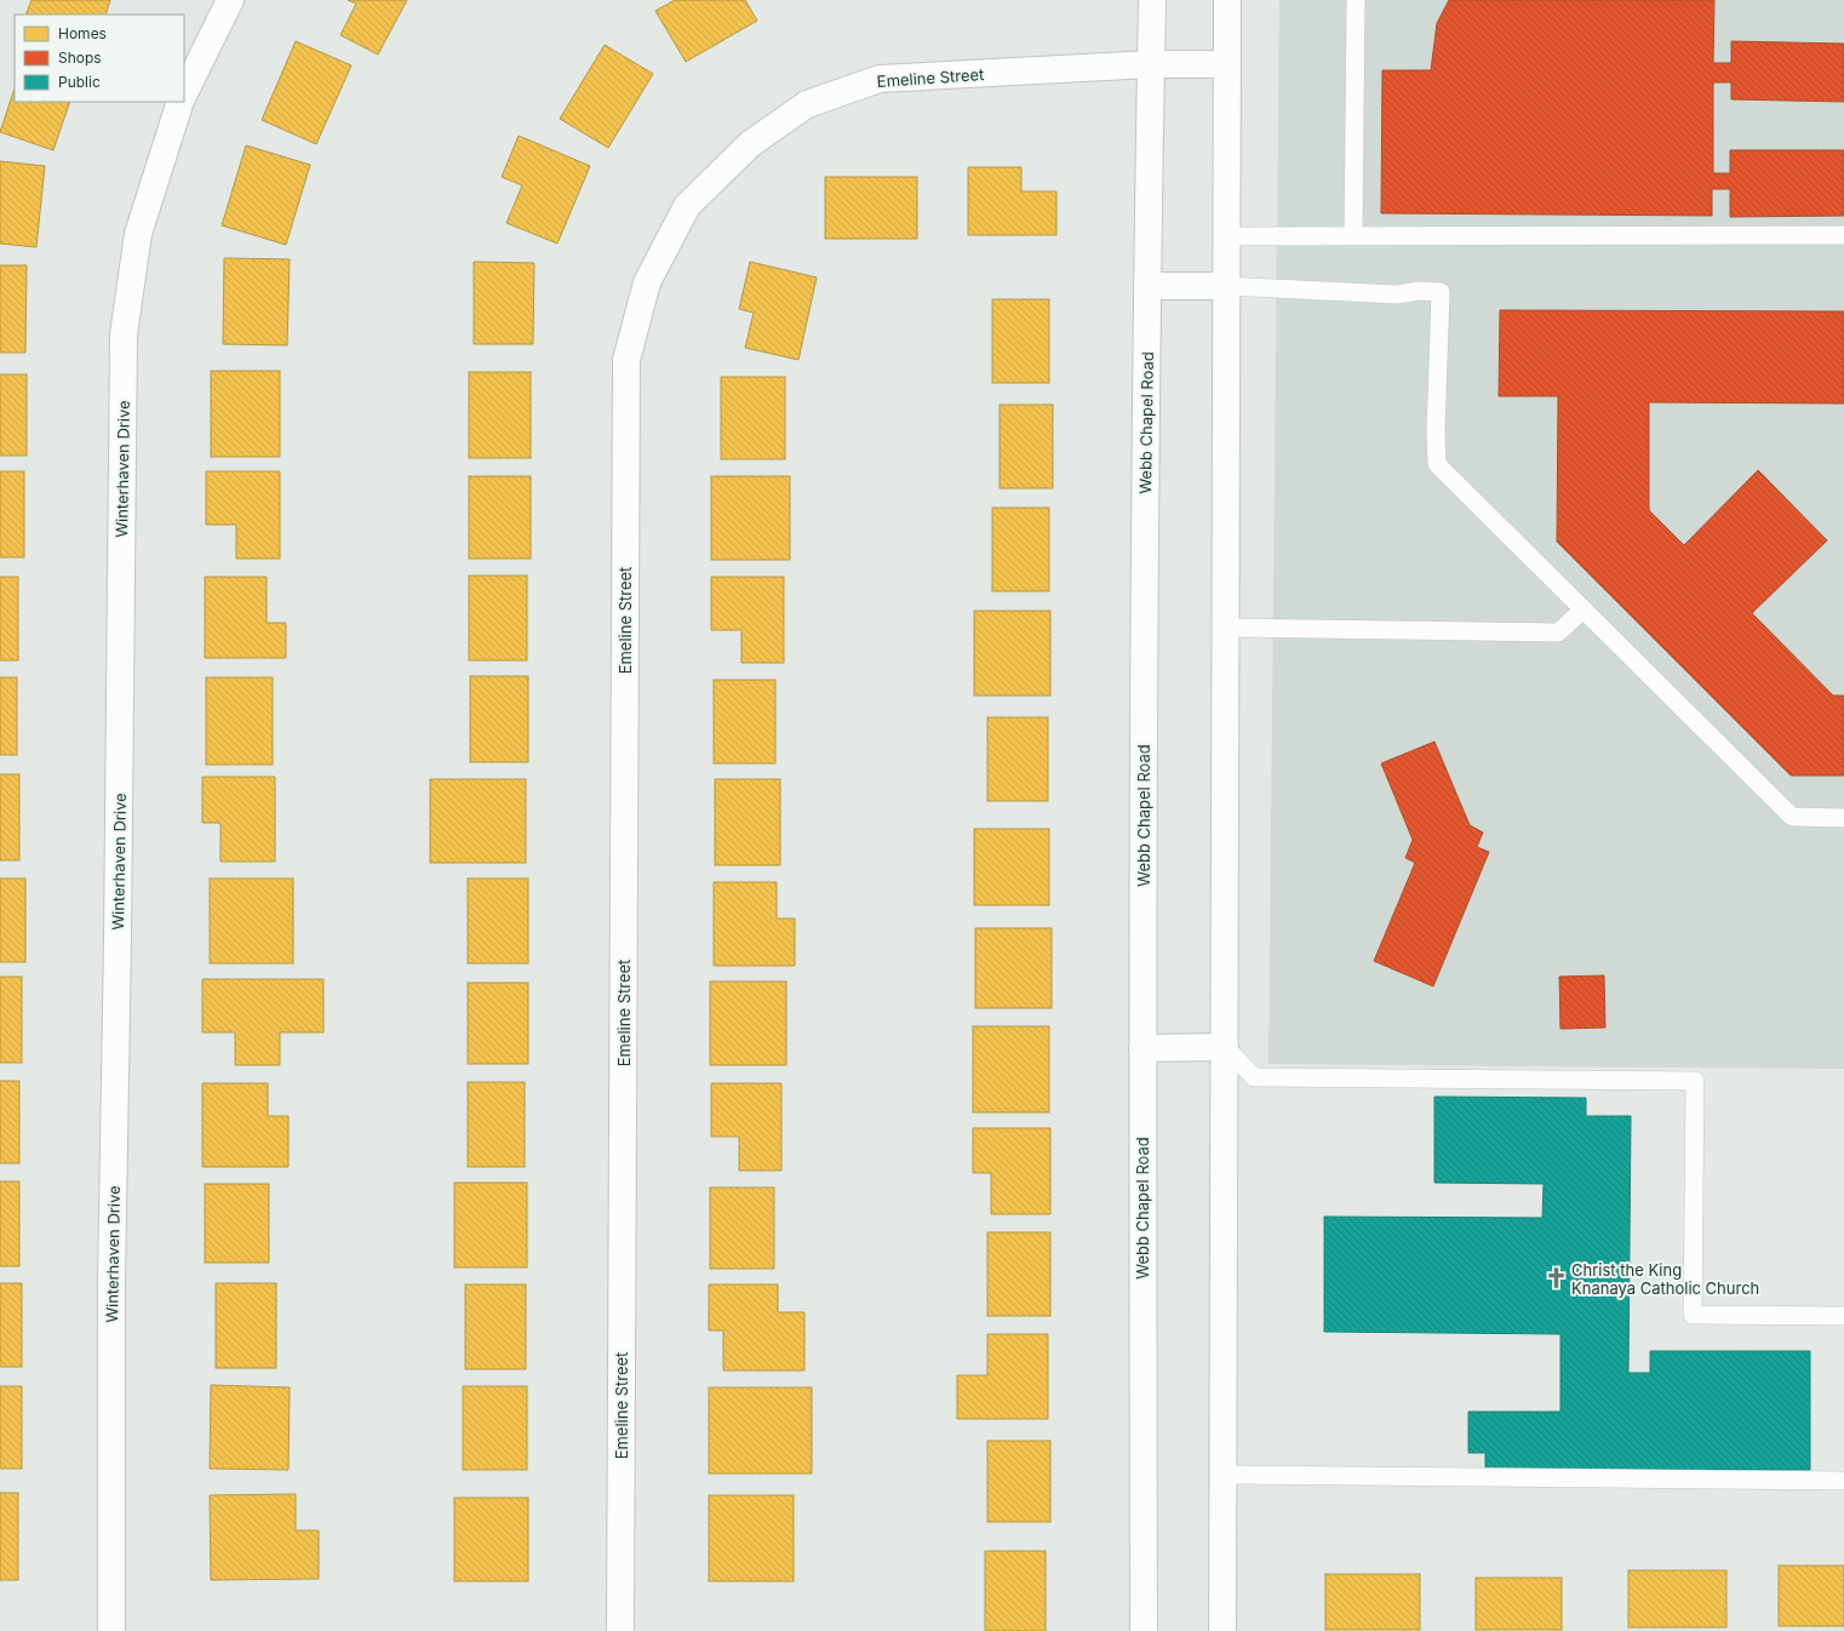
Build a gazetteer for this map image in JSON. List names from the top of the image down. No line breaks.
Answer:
{"streets":{"street":["Emeline Street","Webb Chapel Road","Winterhaven Drive"]},"crossings":[["Emeline Street","Webb Chapel Road"]],"places":{"church":["Christ the King Knanaya Catholic Church"]},"legend":["Homes","Shops","Public"]}
